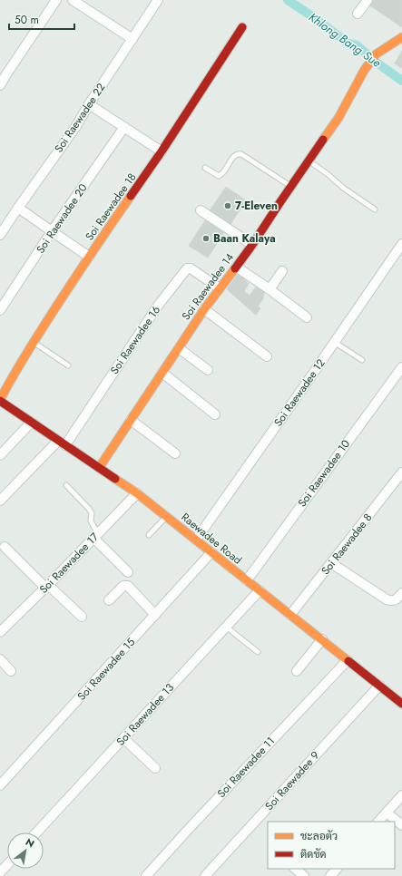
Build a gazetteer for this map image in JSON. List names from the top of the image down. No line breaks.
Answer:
{"streets":{"street":["Soi Raewadee 22","Soi Raewadee 18","Soi Raewadee 20","Soi Raewadee 14","Soi Raewadee 16","Soi Raewadee 12","Soi Raewadee 10","Raewadee Road","Soi Raewadee 8","Soi Raewadee 17","Soi Raewadee 15","Soi Raewadee 13","Soi Raewadee 11","Soi Raewadee 9"]},"crossings":[["Soi Raewadee 18","Raewadee Road"],["Soi Raewadee 14","Soi Raewadee 16"],["Soi Raewadee 14","Raewadee Road"],["Soi Raewadee 16","Raewadee Road"],["Soi Raewadee 12","Raewadee Road"],["Soi Raewadee 10","Raewadee Road"],["Raewadee Road","Soi Raewadee 8"],["Raewadee Road","Soi Raewadee 17"],["Raewadee Road","Soi Raewadee 15"],["Raewadee Road","Soi Raewadee 13"],["Raewadee Road","Soi Raewadee 11"],["Raewadee Road","Soi Raewadee 9"]],"water":["Khlong Bang Sue"],"places":["7-Eleven","Baan Kalaya"],"legend":["ชะลอตัว","ติดขัด"],"scale_bar":"50 m","north":"top right"}
